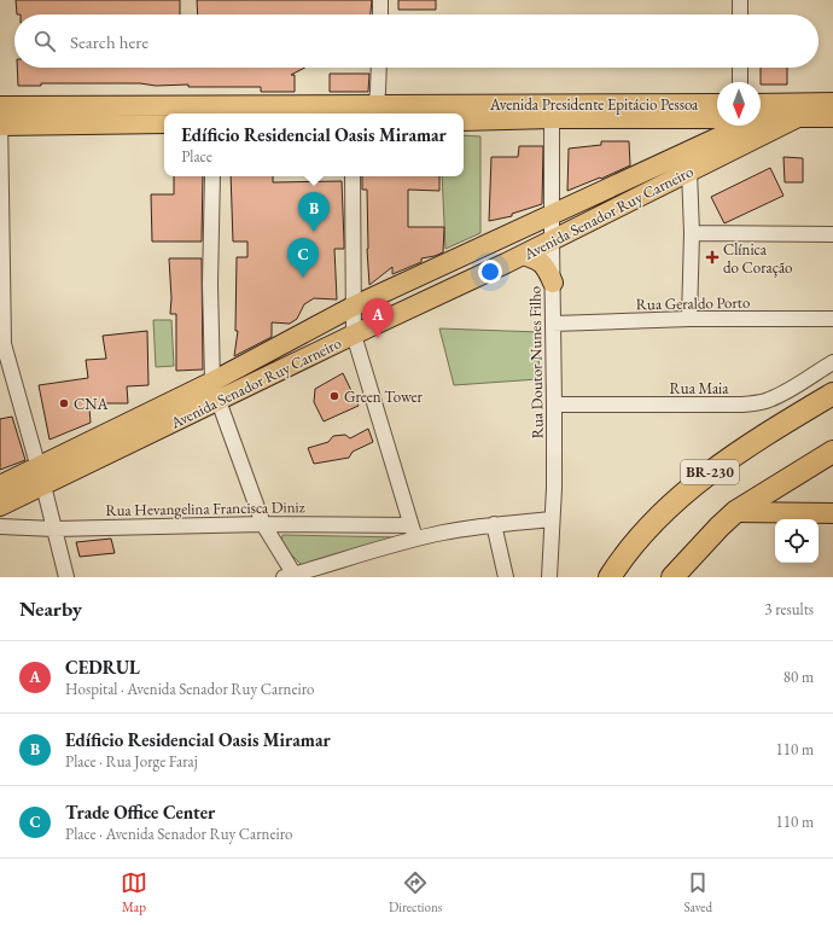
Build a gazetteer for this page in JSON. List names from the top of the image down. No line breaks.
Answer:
{"streets":{"highway":["BR-230"],"main road":["Avenida Presidente Epitácio Pessoa","Avenida Senador Ruy Carneiro"],"street":["Rua Geraldo Porto","Rua Doutor Nunes Filho","Rua Maia","Rua Hevangelina Francisca Diniz"]},"crossings":[["Avenida Presidente Epitácio Pessoa","Rua Doutor Nunes Filho"],["Avenida Senador Ruy Carneiro","Rua Doutor Nunes Filho"],["Rua Geraldo Porto","Rua Doutor Nunes Filho"],["Rua Doutor Nunes Filho","Rua Maia"]],"places":{"health":["Clínica do Coração"],"other":["Green Tower","CNA"]},"north":"bottom","page":{"search":"Search here","popup":["Edíficio Residencial Oasis Miramar","Place"],"pins":["B","C","A"],"heading":["Nearby","3 results"],"list":[{"mark":"A","name":"CEDRUL","note":"Hospital · Avenida Senador Ruy Carneiro","value":"80 m"},{"mark":"B","name":"Edíficio Residencial Oasis Miramar","note":"Place · Rua Jorge Faraj","value":"110 m"},{"mark":"C","name":"Trade Office Center","note":"Place · Avenida Senador Ruy Carneiro","value":"110 m"}],"nav":["Map","Directions","Saved"]}}
